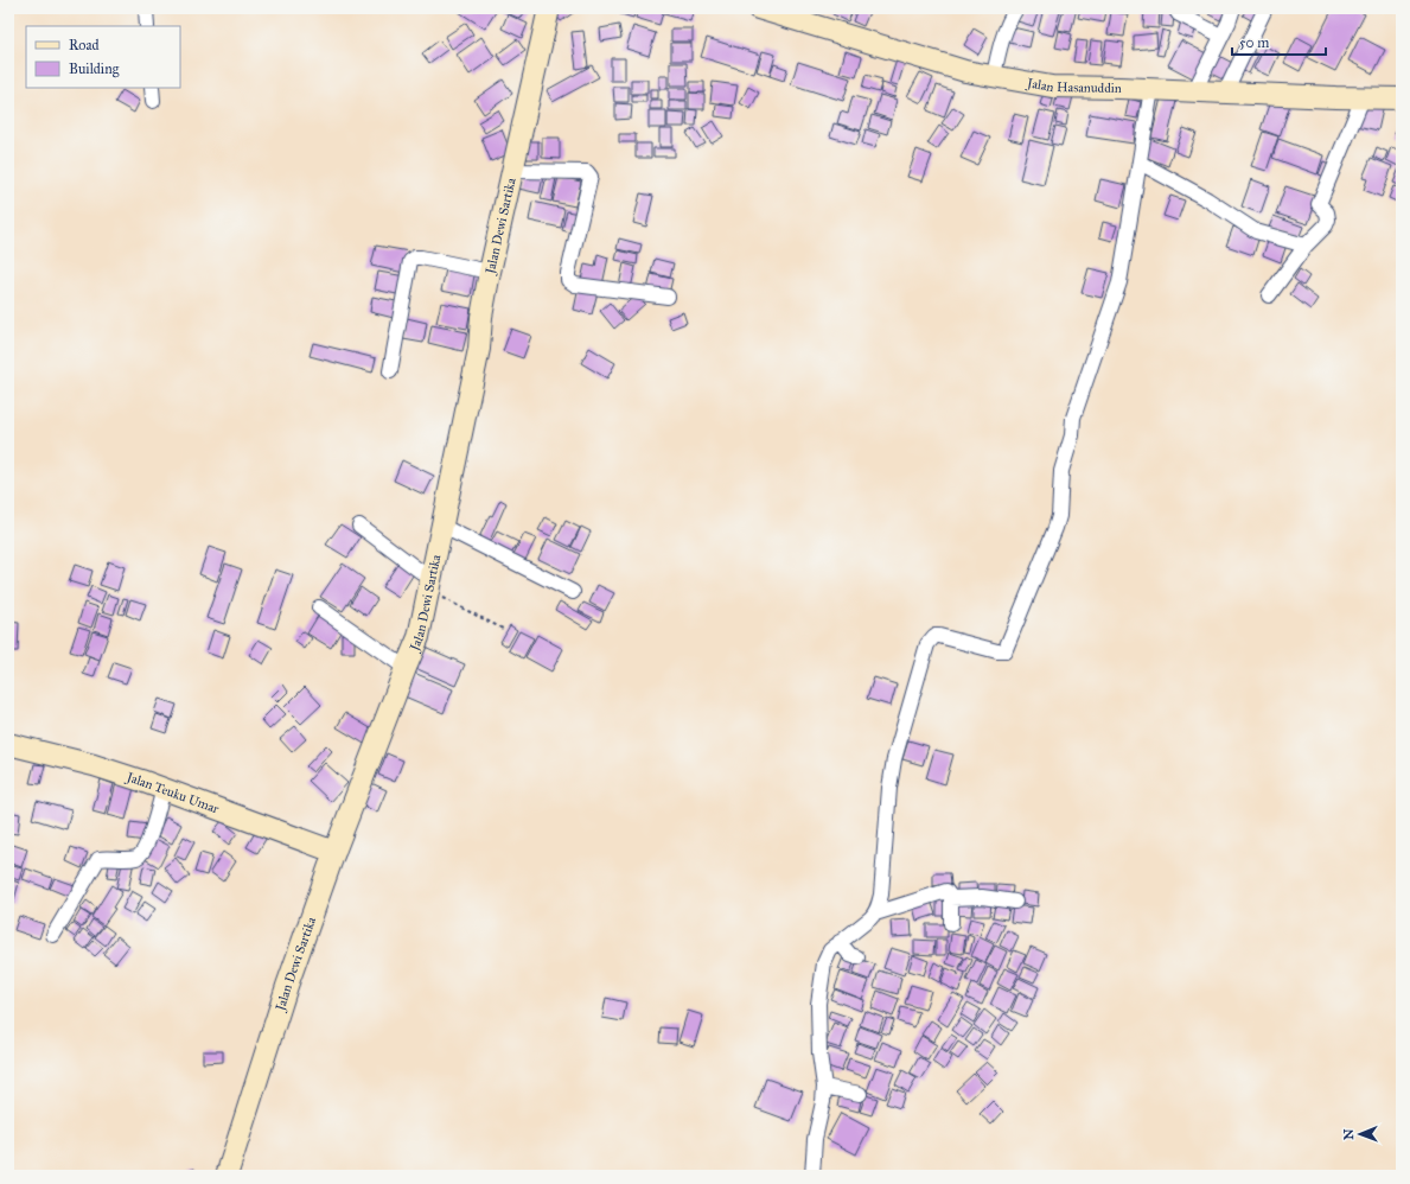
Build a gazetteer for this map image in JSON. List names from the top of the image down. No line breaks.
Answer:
{"streets":{"street":["Jalan Hasanuddin","Jalan Dewi Sartika","Jalan Teuku Umar"]},"crossings":[["Jalan Dewi Sartika","Jalan Teuku Umar"]],"legend":["Road","Building"],"scale_bar":"50 m","north":"left"}
